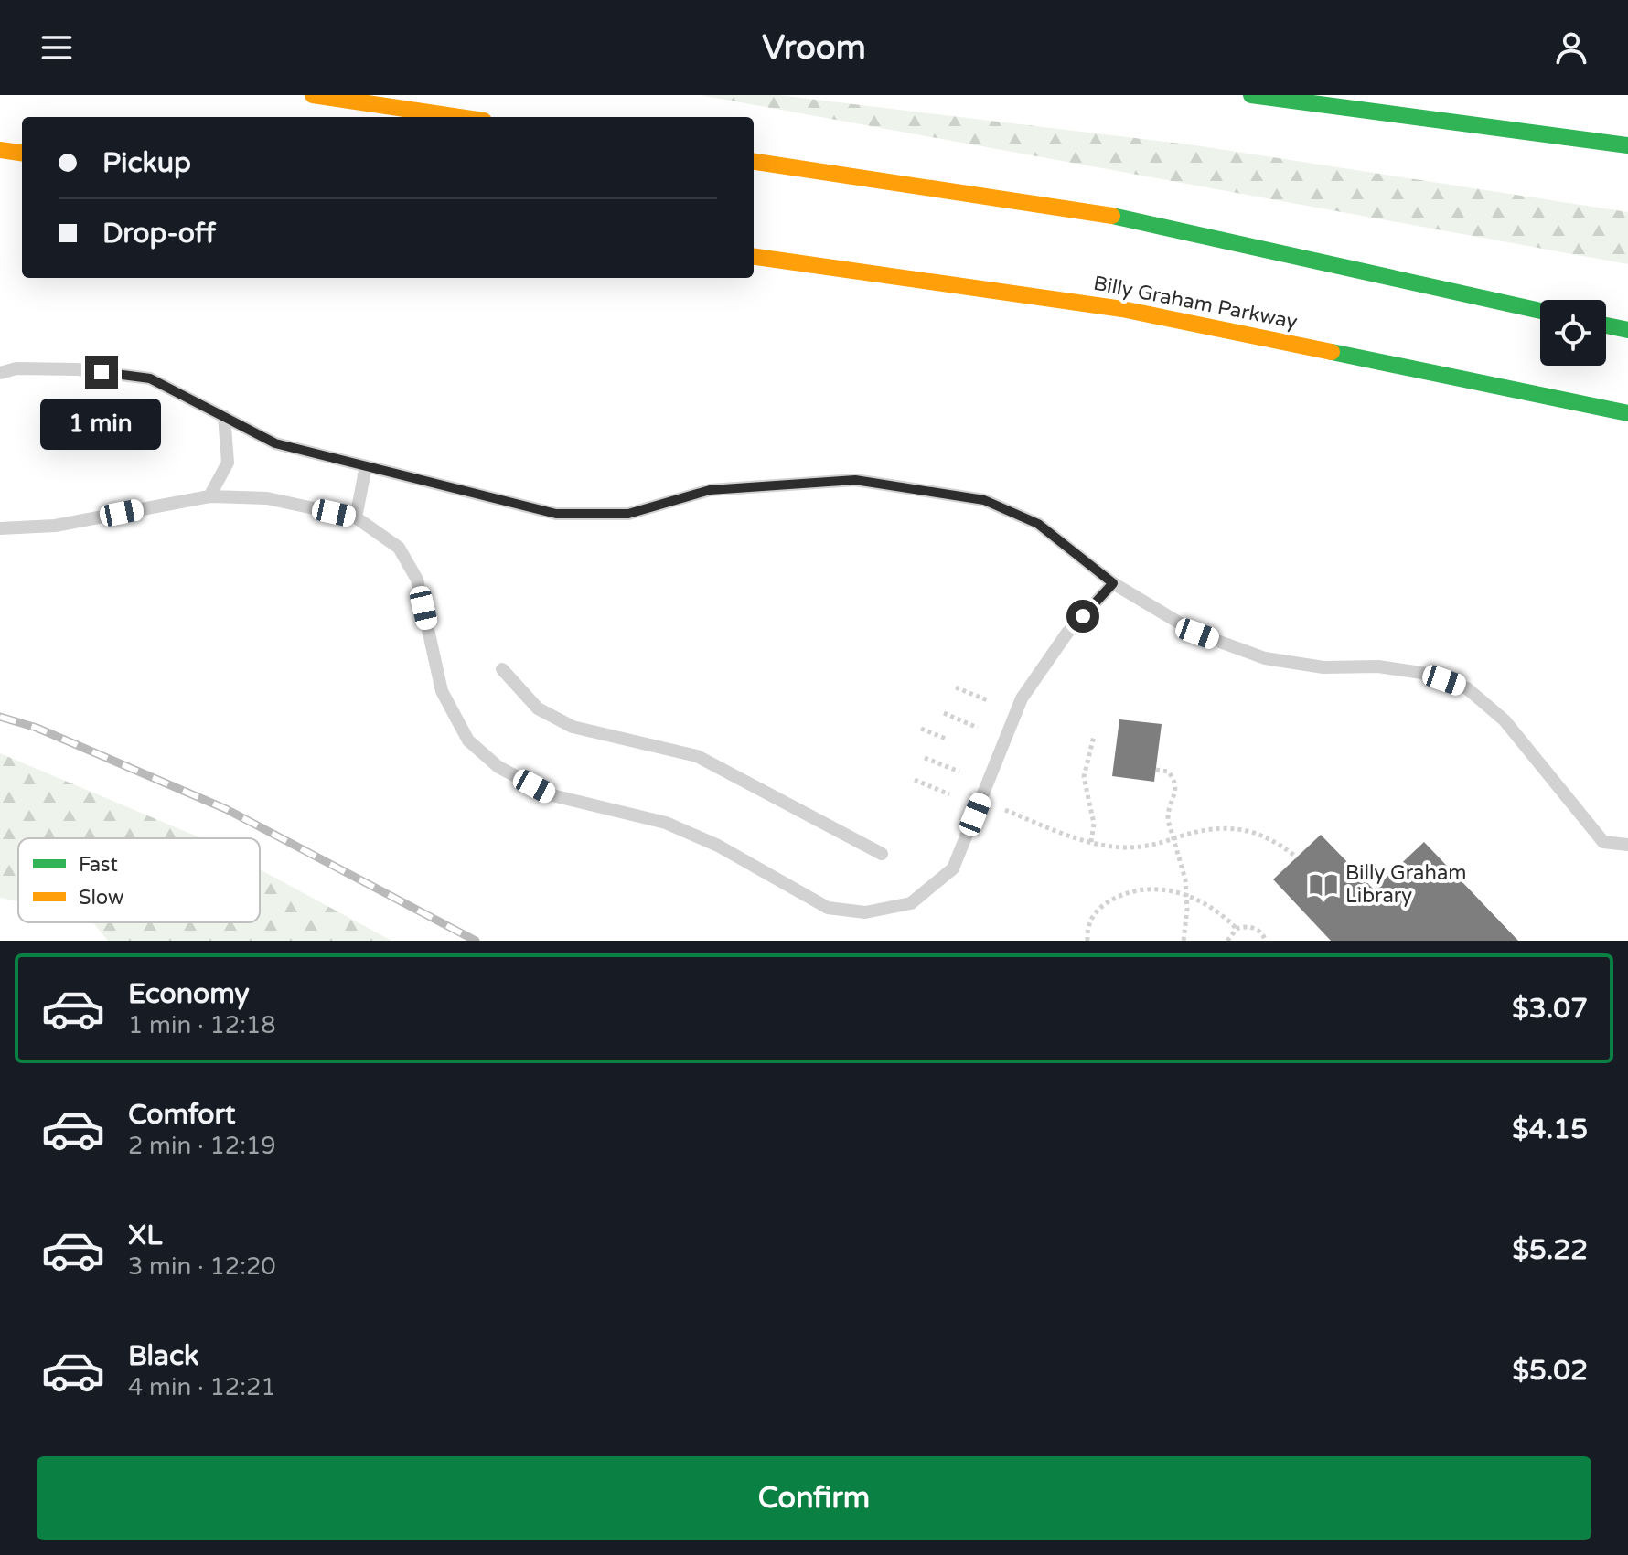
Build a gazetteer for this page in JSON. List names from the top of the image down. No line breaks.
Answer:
{"streets":{"main road":["Billy Graham Parkway"]},"places":{"library":["Billy Graham Library"]},"legend":["Fast","Slow"],"page":{"header":"Vroom","banner":["Pickup","Drop-off"],"bubble":"1 min","list":[{"name":"Economy","note":"1 min · 12:18","value":"$3.07"},{"name":"Comfort","note":"2 min · 12:19","value":"$4.15"},{"name":"XL","note":"3 min · 12:20","value":"$5.22"},{"name":"Black","note":"4 min · 12:21","value":"$5.02"}],"buttons":"Confirm"}}
